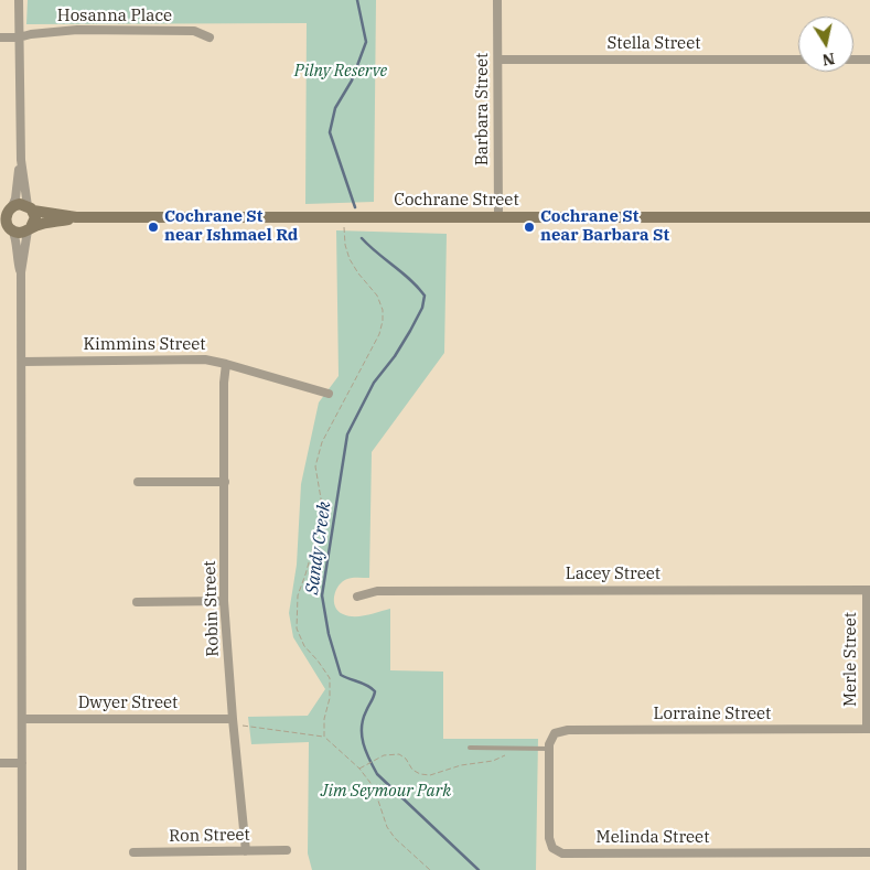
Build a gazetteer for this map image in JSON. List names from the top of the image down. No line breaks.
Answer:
{"streets":{"street":["Hosanna Place","Stella Street","Barbara Street","Cochrane Street","Kimmins Street","Lacey Street","Robin Street","Merle Street","Dwyer Street","Lorraine Street","Ron Street","Melinda Street"]},"crossings":[["Stella Street","Barbara Street"],["Barbara Street","Cochrane Street"],["Kimmins Street","Robin Street"],["Lacey Street","Merle Street"],["Robin Street","Dwyer Street"],["Robin Street","Ron Street"],["Merle Street","Lorraine Street"],["Lorraine Street","Melinda Street"]],"water":["Sandy Creek"],"parks":["Pilny Reserve","Jim Seymour Park"],"places":["Cochrane St near Ishmael Rd","Cochrane St near Barbara St"],"north":"bottom"}
